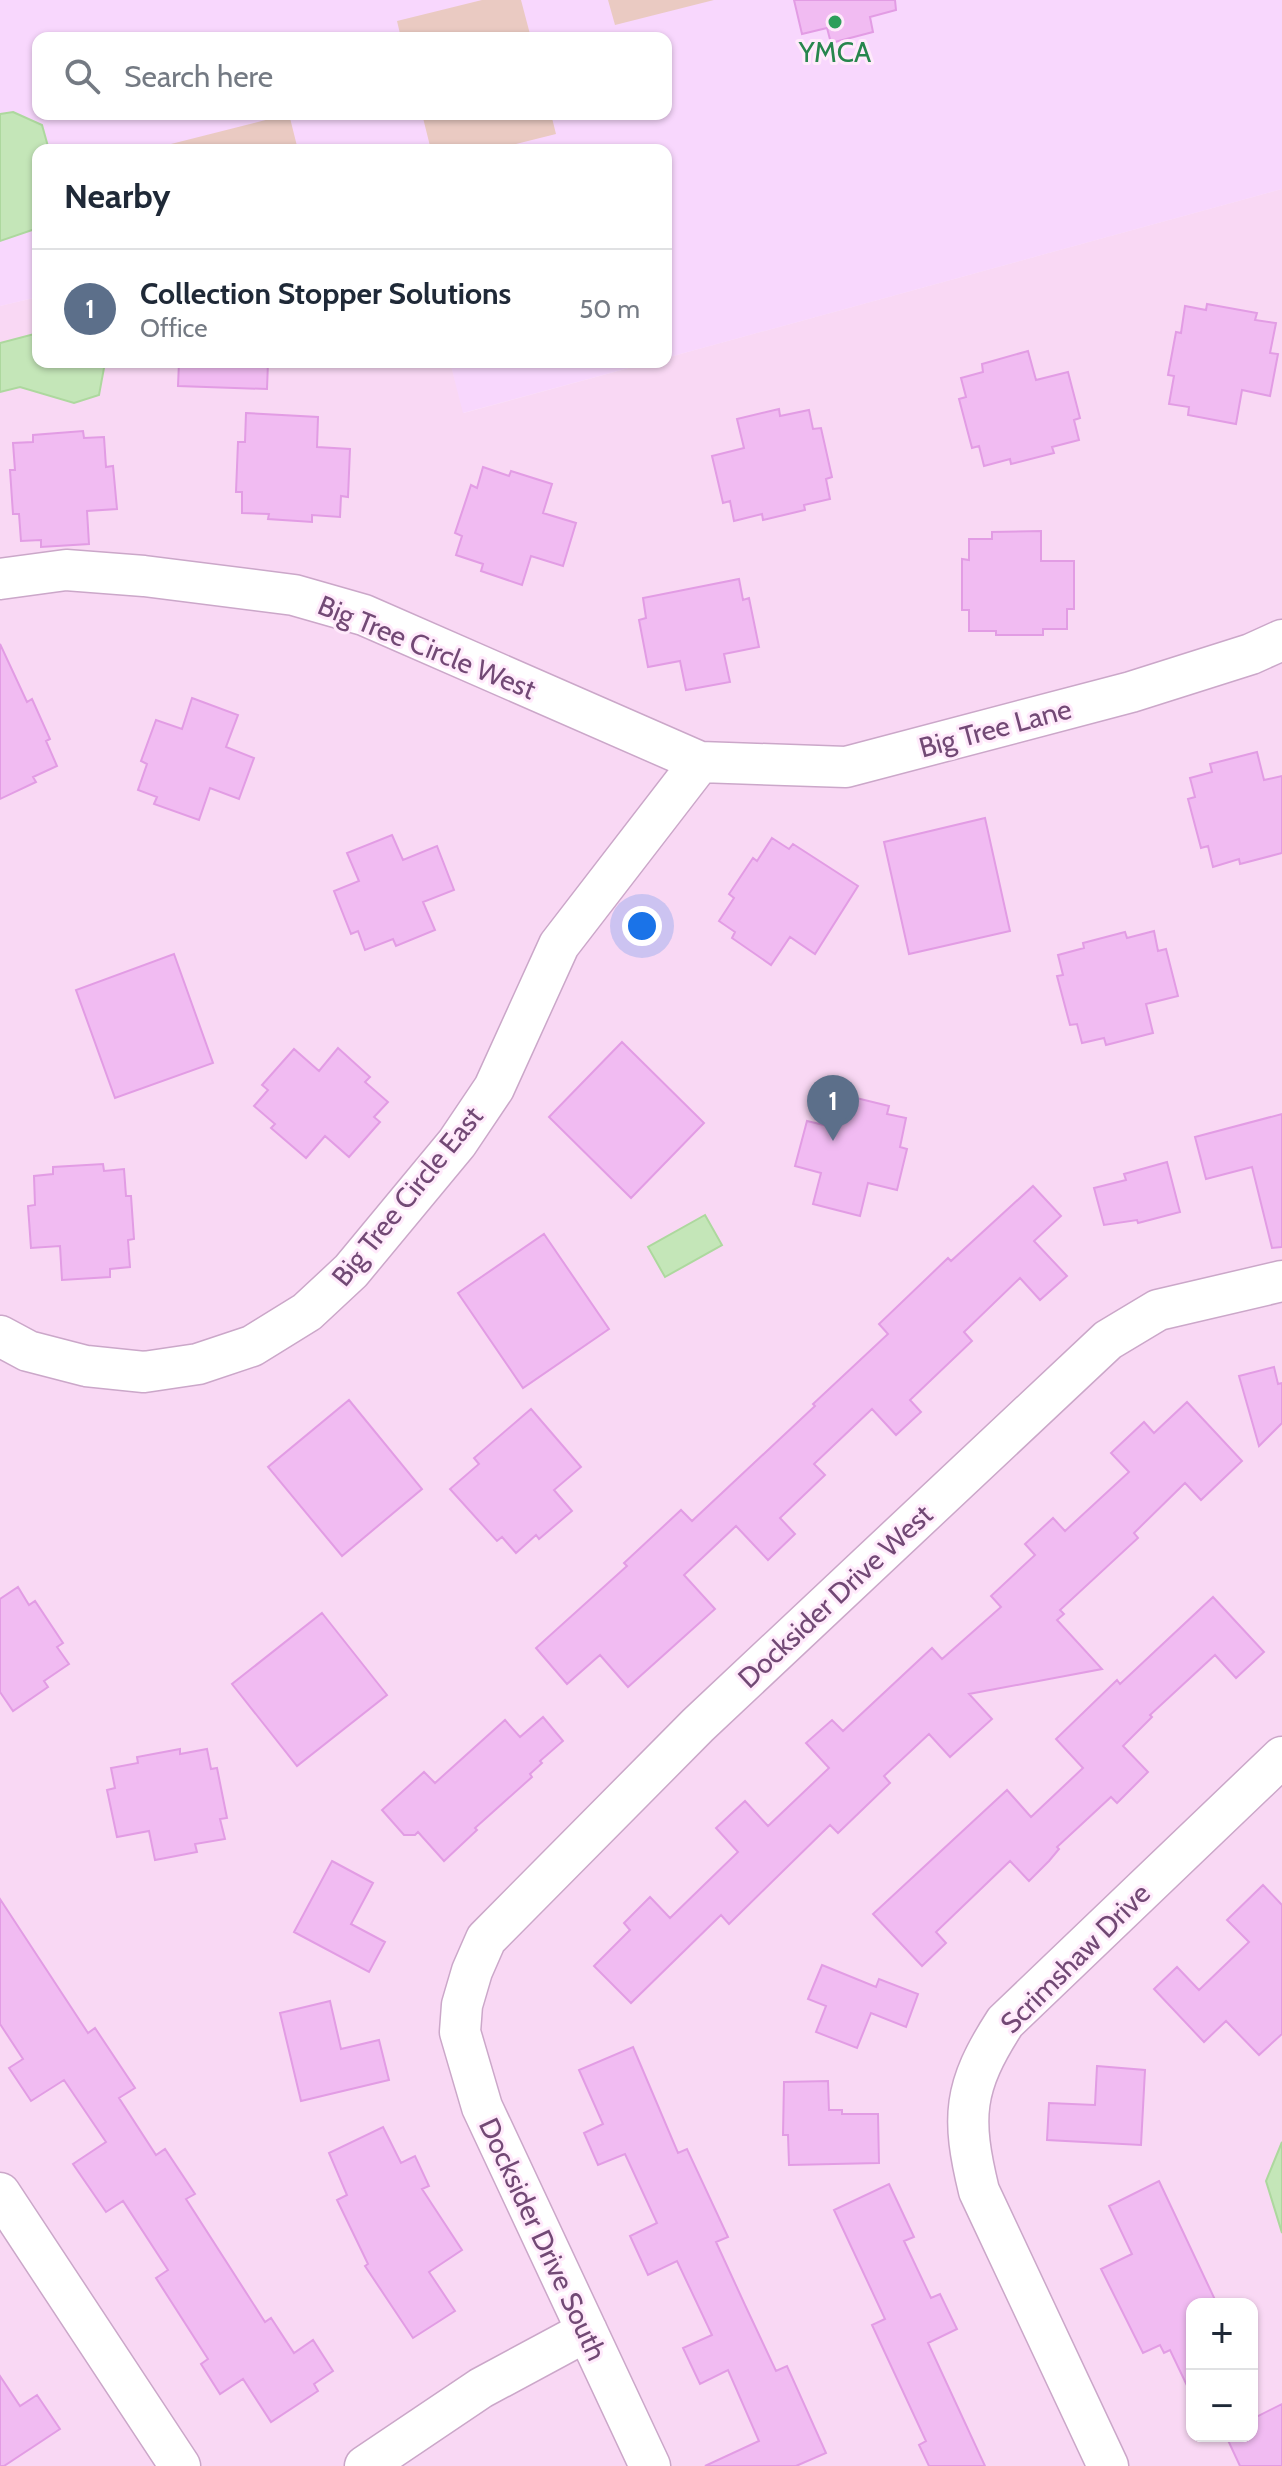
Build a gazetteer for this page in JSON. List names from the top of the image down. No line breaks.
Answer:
{"streets":{"street":["Big Tree Circle West","Big Tree Lane","Big Tree Circle East","Docksider Drive West","Scrimshaw Drive","Docksider Drive South"]},"crossings":[["Big Tree Circle West","Big Tree Lane"],["Big Tree Circle West","Big Tree Circle East"],["Big Tree Lane","Big Tree Circle East"],["Docksider Drive West","Docksider Drive South"]],"places":["YMCA"],"page":{"search":"Search here","heading":"Nearby","list":[{"mark":"1","name":"Collection Stopper Solutions","note":"Office","value":"50 m"}],"pins":"1","map_buttons":["+","−"]}}
